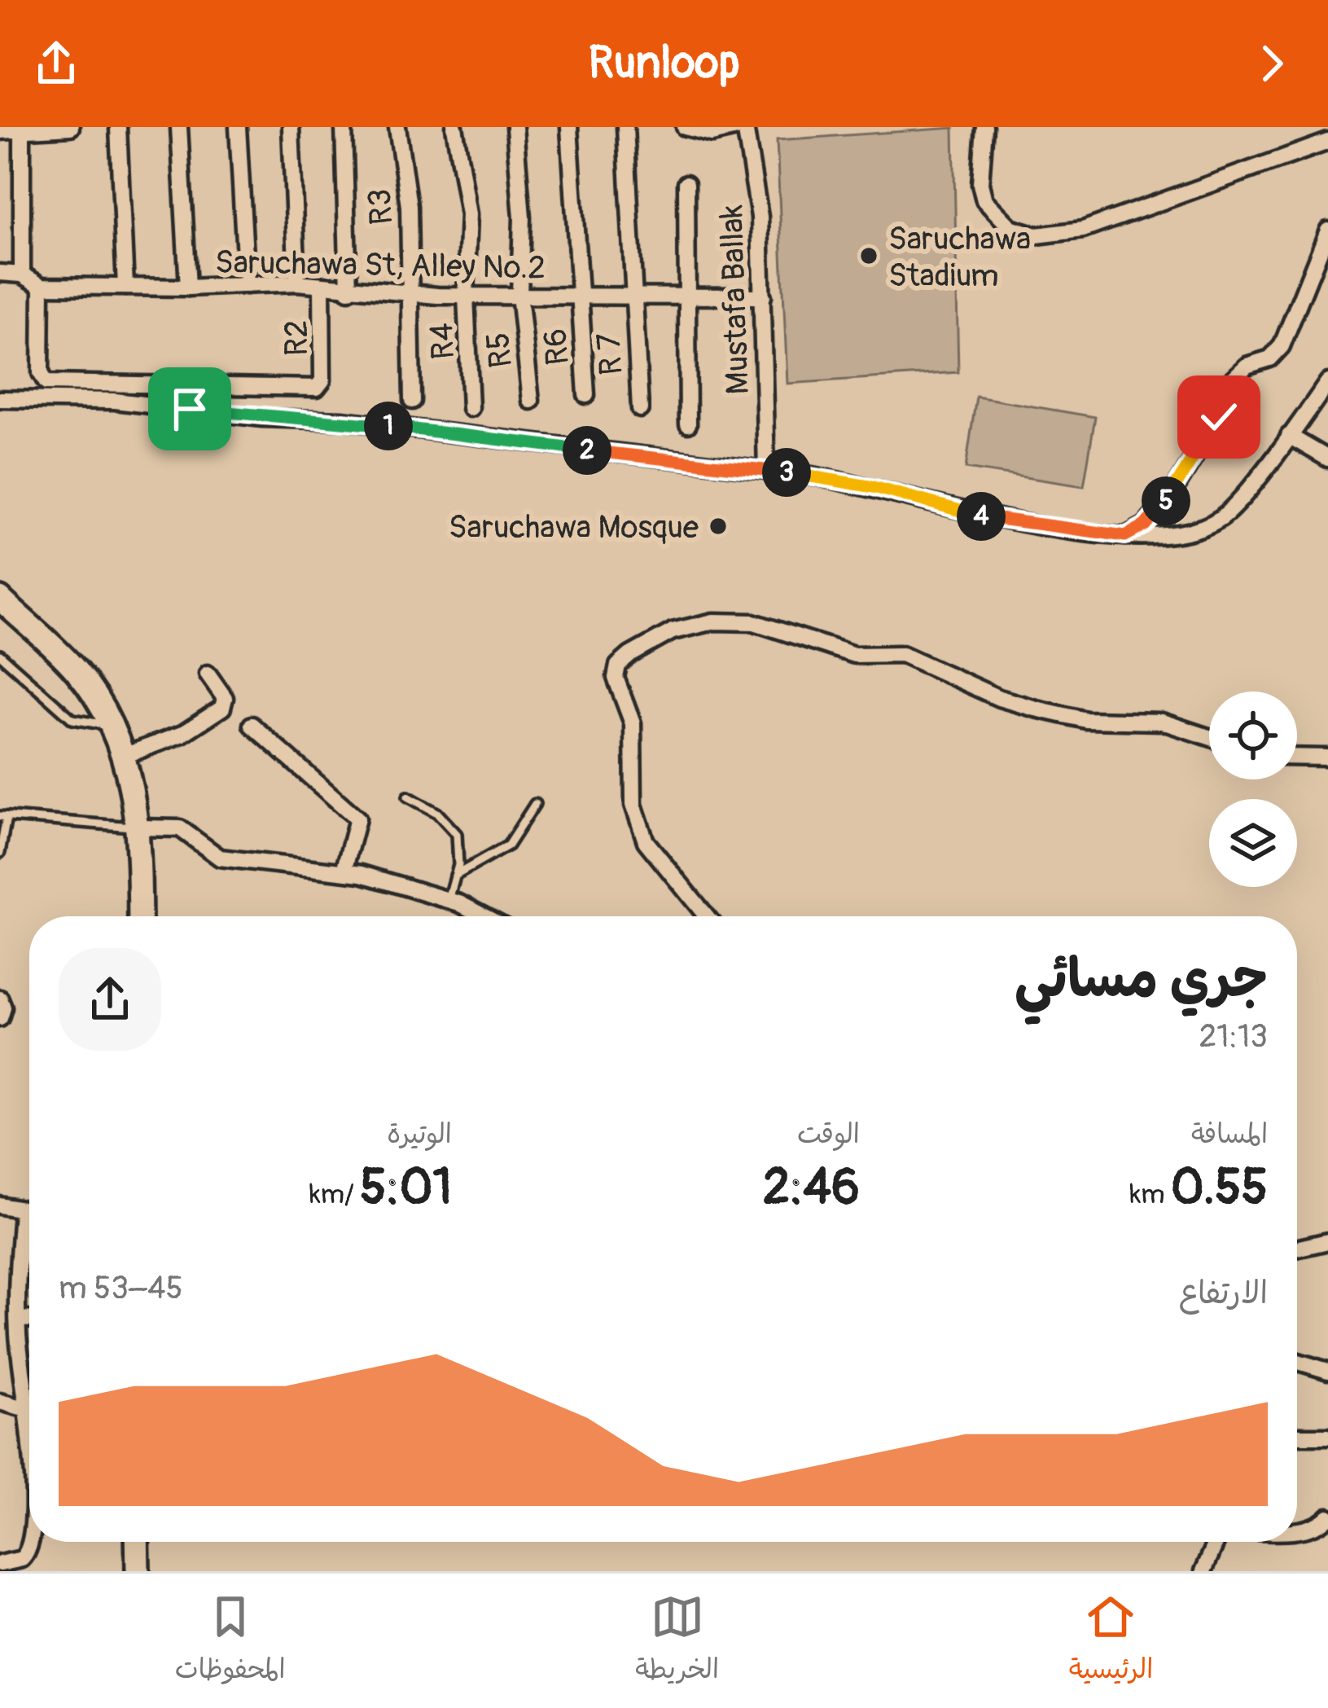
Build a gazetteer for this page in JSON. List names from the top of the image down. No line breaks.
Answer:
{"streets":{"street":["R3","Saruchawa St, Alley No.2","Mustafa Ballak","R2","R4","R6","R5","R 7"]},"crossings":[["R3","Saruchawa St, Alley No.2"],["Saruchawa St, Alley No.2","Mustafa Ballak"],["Saruchawa St, Alley No.2","R2"],["Saruchawa St, Alley No.2","R4"],["Saruchawa St, Alley No.2","R6"],["Saruchawa St, Alley No.2","R5"],["Saruchawa St, Alley No.2","R 7"]],"places":["Saruchawa Stadium","Saruchawa Mosque"],"page":{"header":"Runloop","pins":["1","2","3","5","4"],"heading":["جري مسائي","21:13"],"stats":[["المسافة","0.55 km"],["الوقت","2:46"],["الوتيرة","5:01 /km"]],"chart":["الارتفاع","45–53 m"],"tabs":["الرئيسية","الخريطة","المحفوظات"]}}
